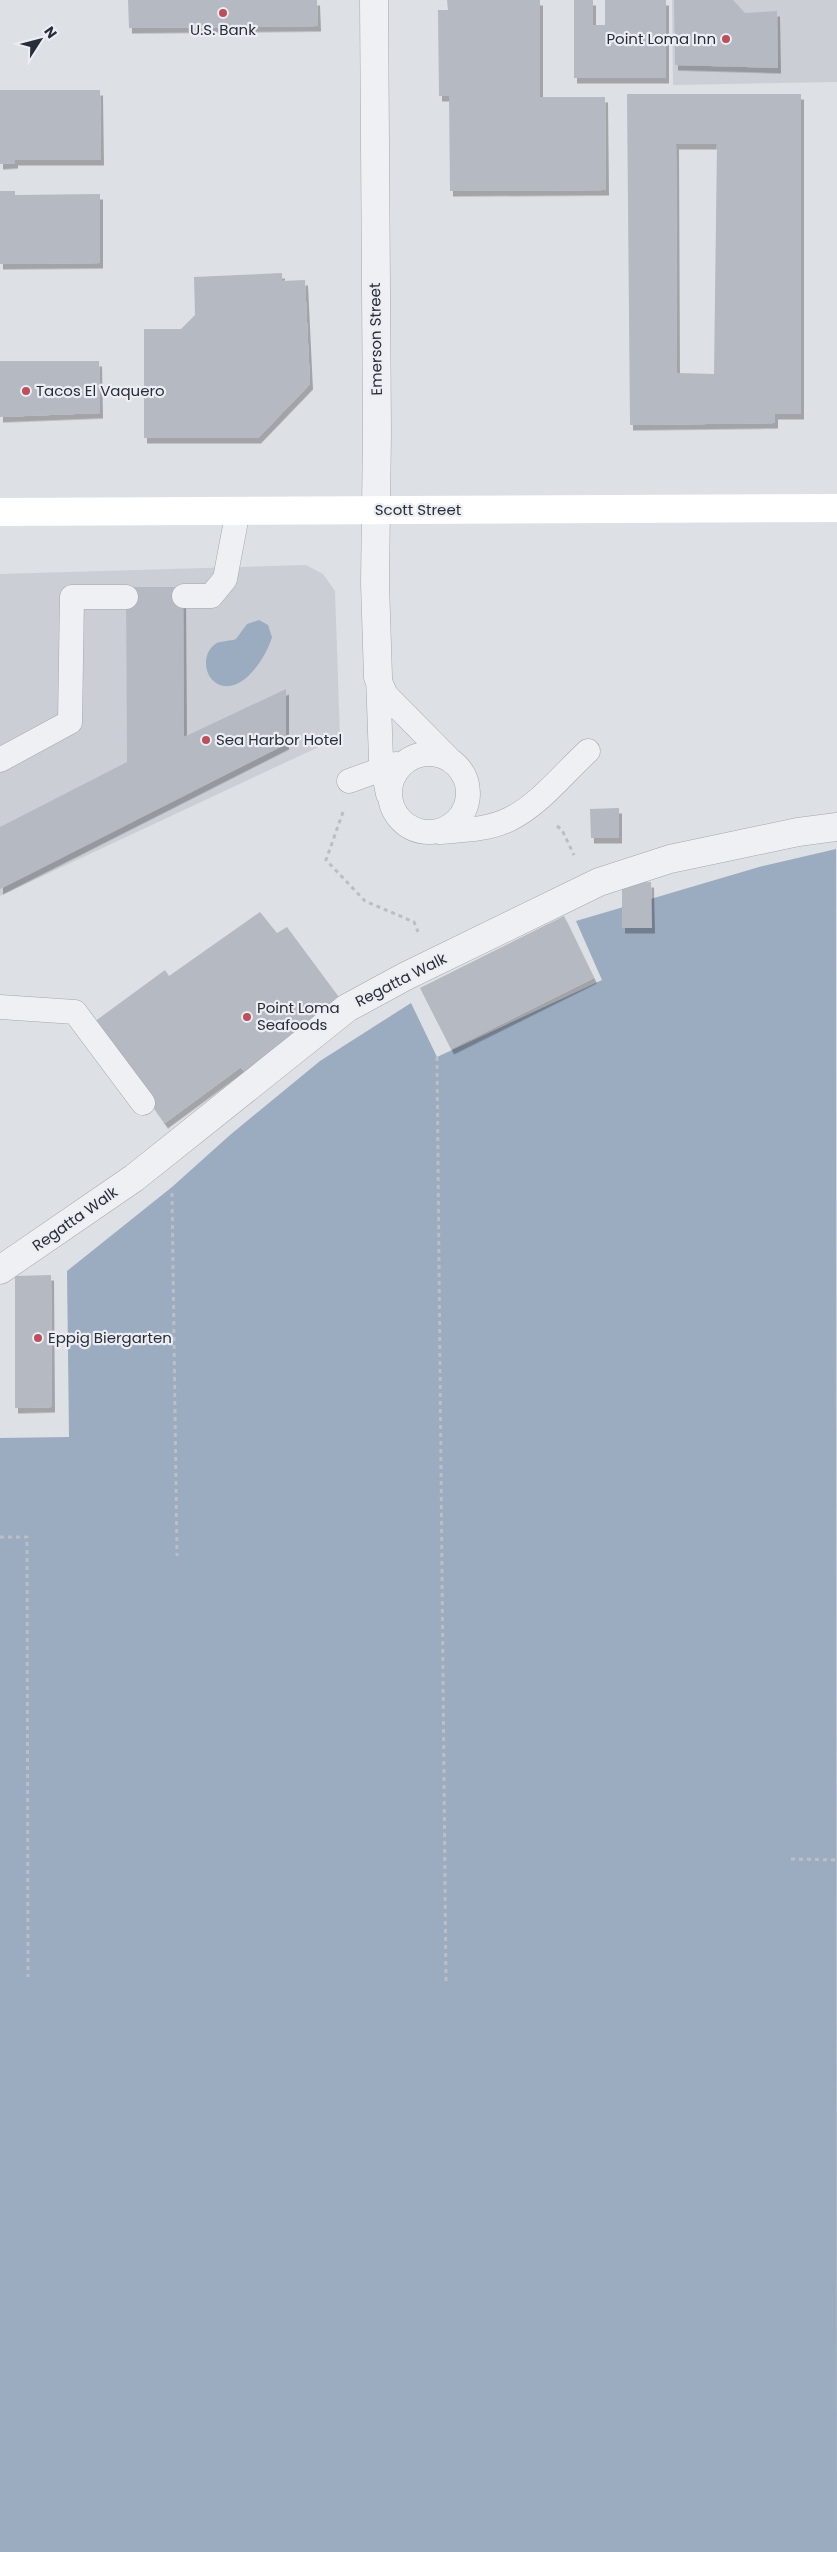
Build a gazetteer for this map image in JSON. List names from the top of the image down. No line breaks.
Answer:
{"streets":{"main road":["Scott Street"],"street":["Emerson Street","Regatta Walk"]},"crossings":[["Emerson Street","Scott Street"]],"places":["U.S. Bank","Point Loma Inn","Tacos El Vaquero","Sea Harbor Hotel","Point Loma Seafoods","Eppig Biergarten"],"north":"top right"}
